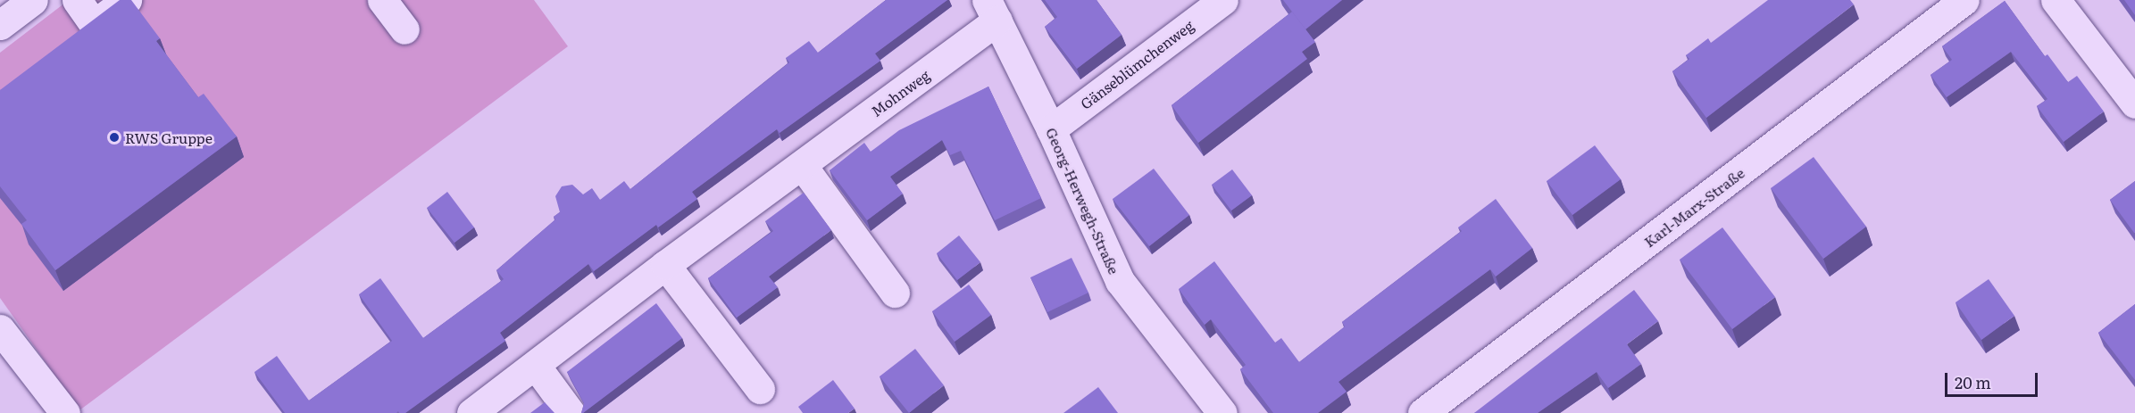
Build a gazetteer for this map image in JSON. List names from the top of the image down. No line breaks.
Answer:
{"streets":{"street":["Gänseblümchenweg","Mohnweg","Georg-Herwegh-Straße","Karl-Marx-Straße"]},"crossings":[["Gänseblümchenweg","Georg-Herwegh-Straße"],["Mohnweg","Georg-Herwegh-Straße"]],"places":["RWS Gruppe"],"scale_bar":"20 m"}
